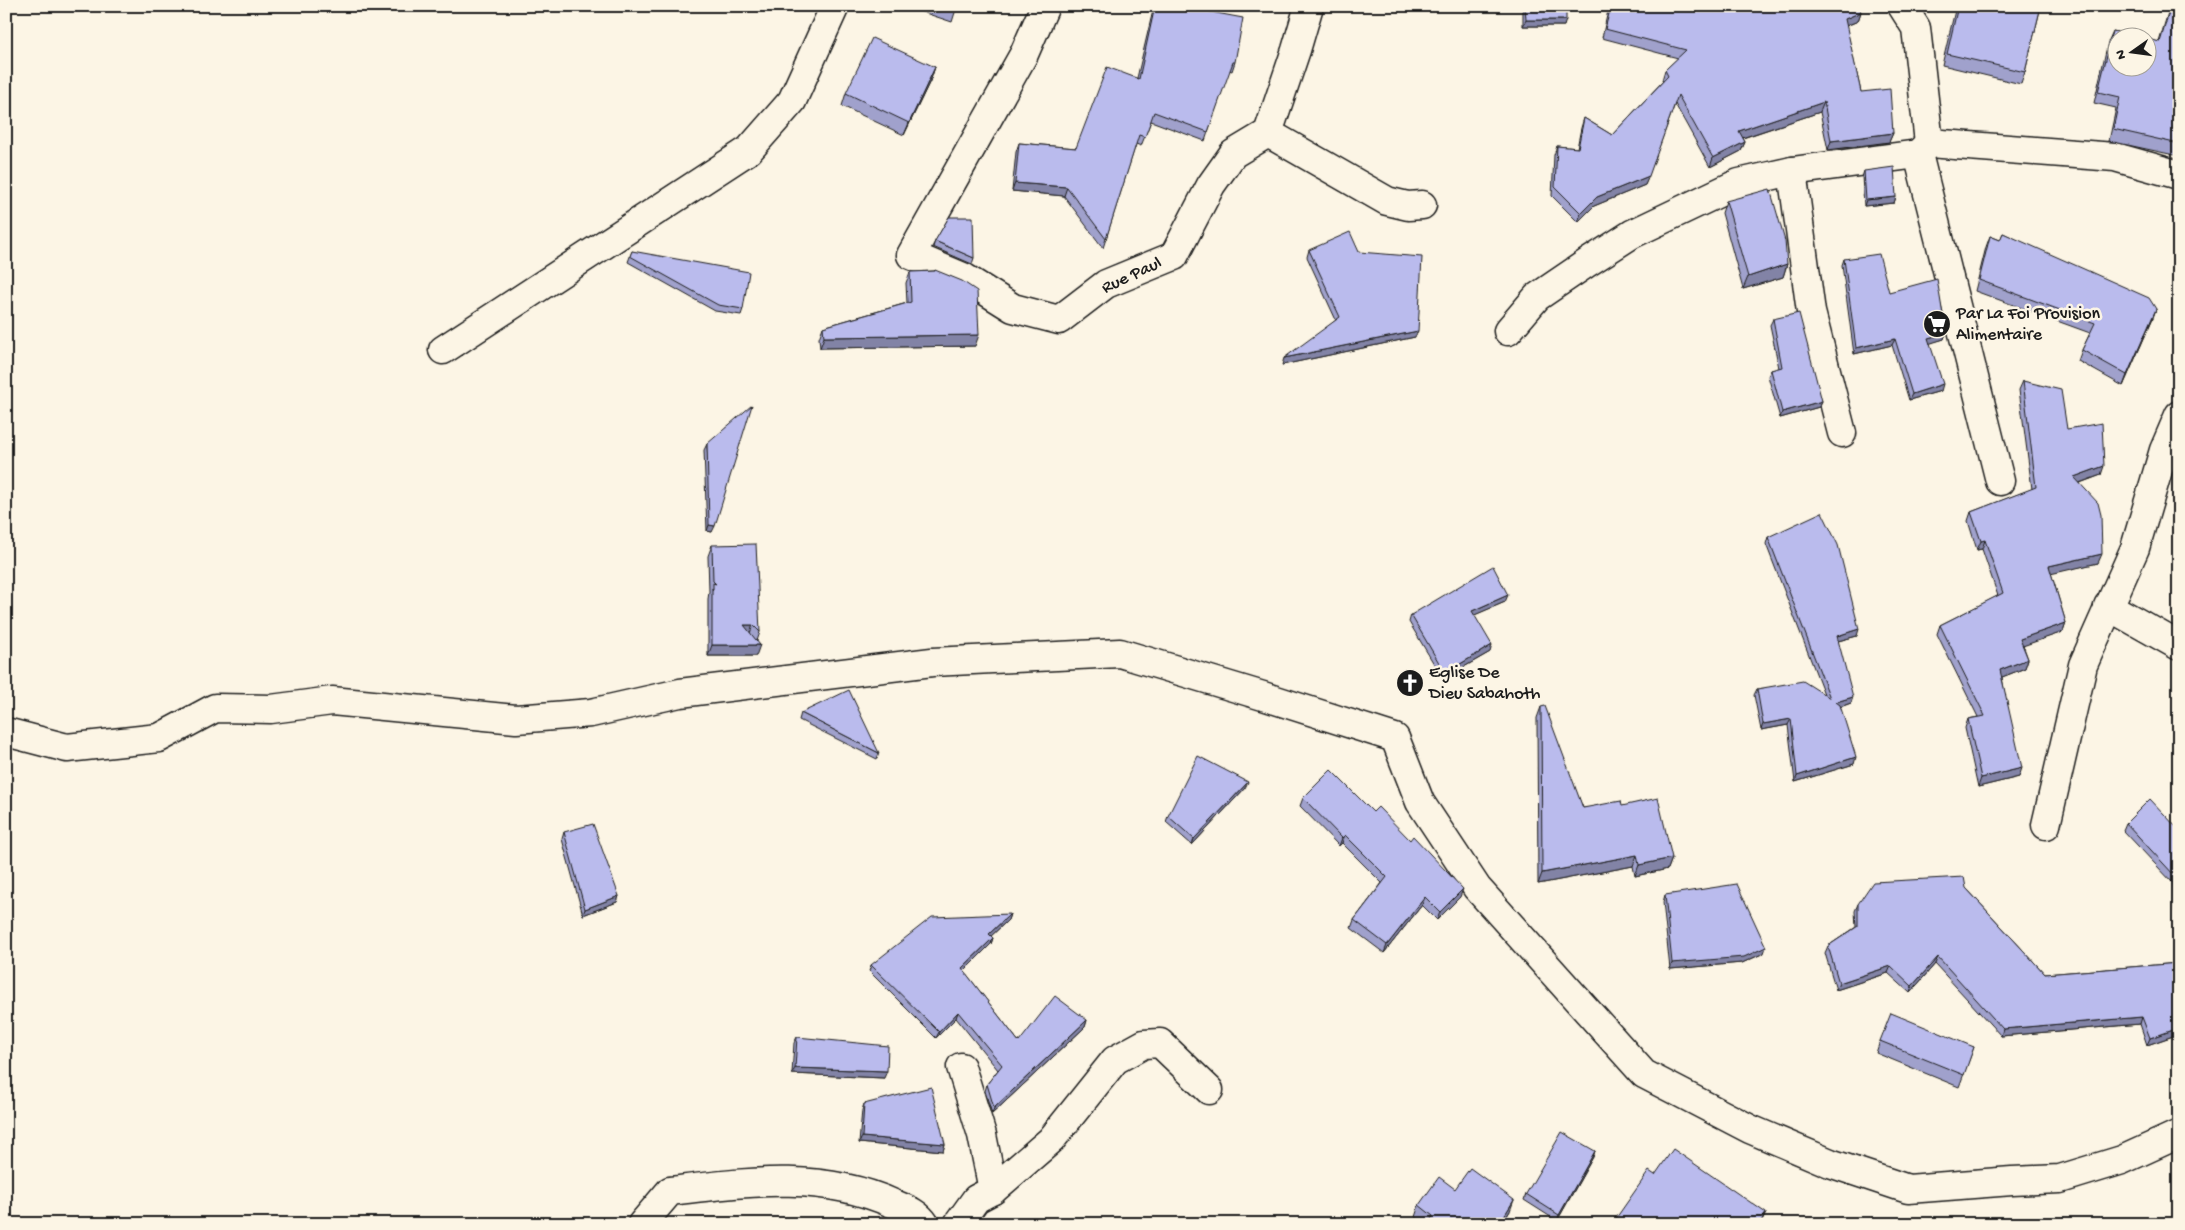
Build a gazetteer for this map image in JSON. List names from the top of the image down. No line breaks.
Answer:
{"streets":{"street":["Rue Paul"]},"places":{"supermarket":["Par La Foi Provision Alimentaire"],"church":["Eglise De Dieu Sabahoth"]},"north":"left"}
